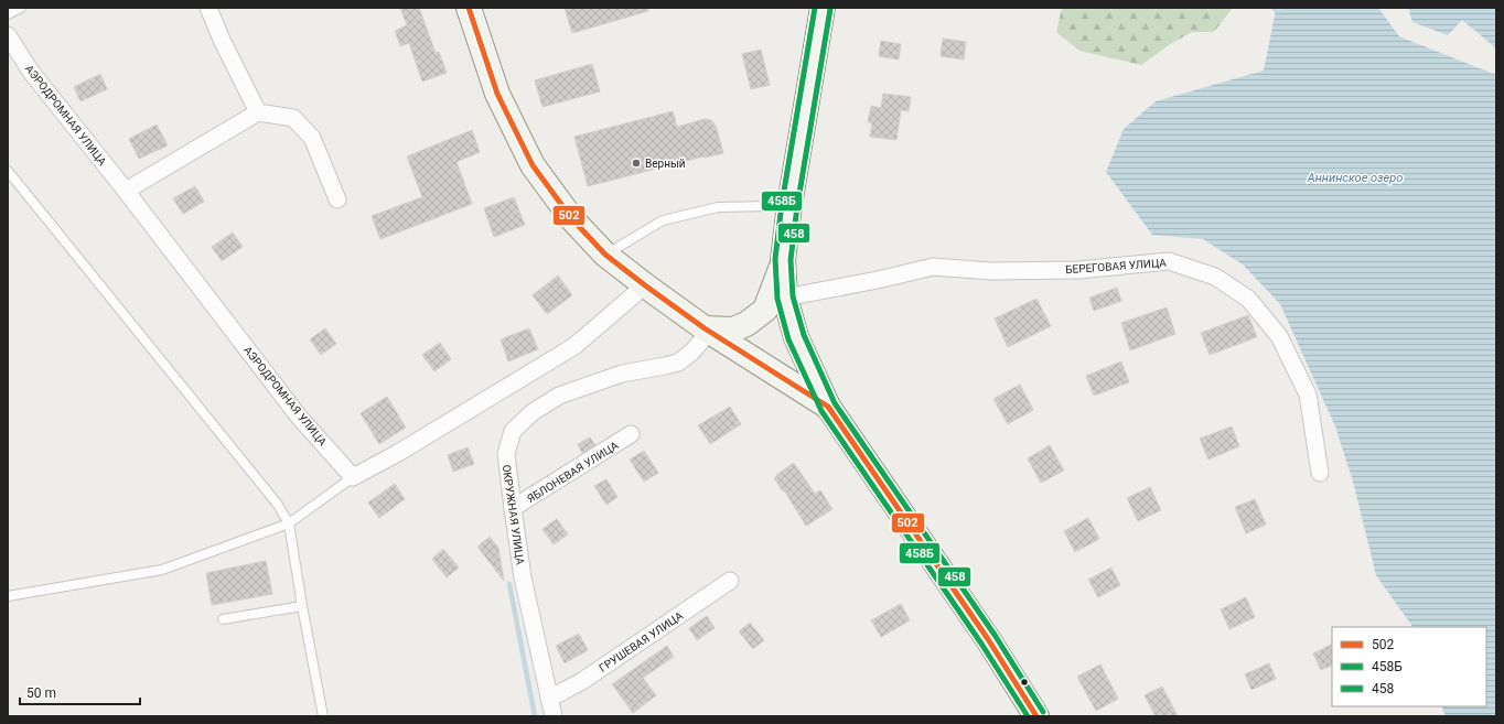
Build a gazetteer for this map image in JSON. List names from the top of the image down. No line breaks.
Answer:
{"streets":{"street":["АЭРОДРОМНАЯ УЛИЦА","БЕРЕГОВАЯ УЛИЦА","ЯБЛОНЕВАЯ УЛИЦА","ОКРУЖНАЯ УЛИЦА","ГРУШЕВАЯ УЛИЦА"]},"crossings":[["ЯБЛОНЕВАЯ УЛИЦА","ОКРУЖНАЯ УЛИЦА"],["ОКРУЖНАЯ УЛИЦА","ГРУШЕВАЯ УЛИЦА"]],"water":["Аннинское озеро"],"places":["Верный"],"lines":["transit line 502","transit line 458Б","transit line 458"],"legend":["502","458Б","458"],"scale_bar":"50 m"}
